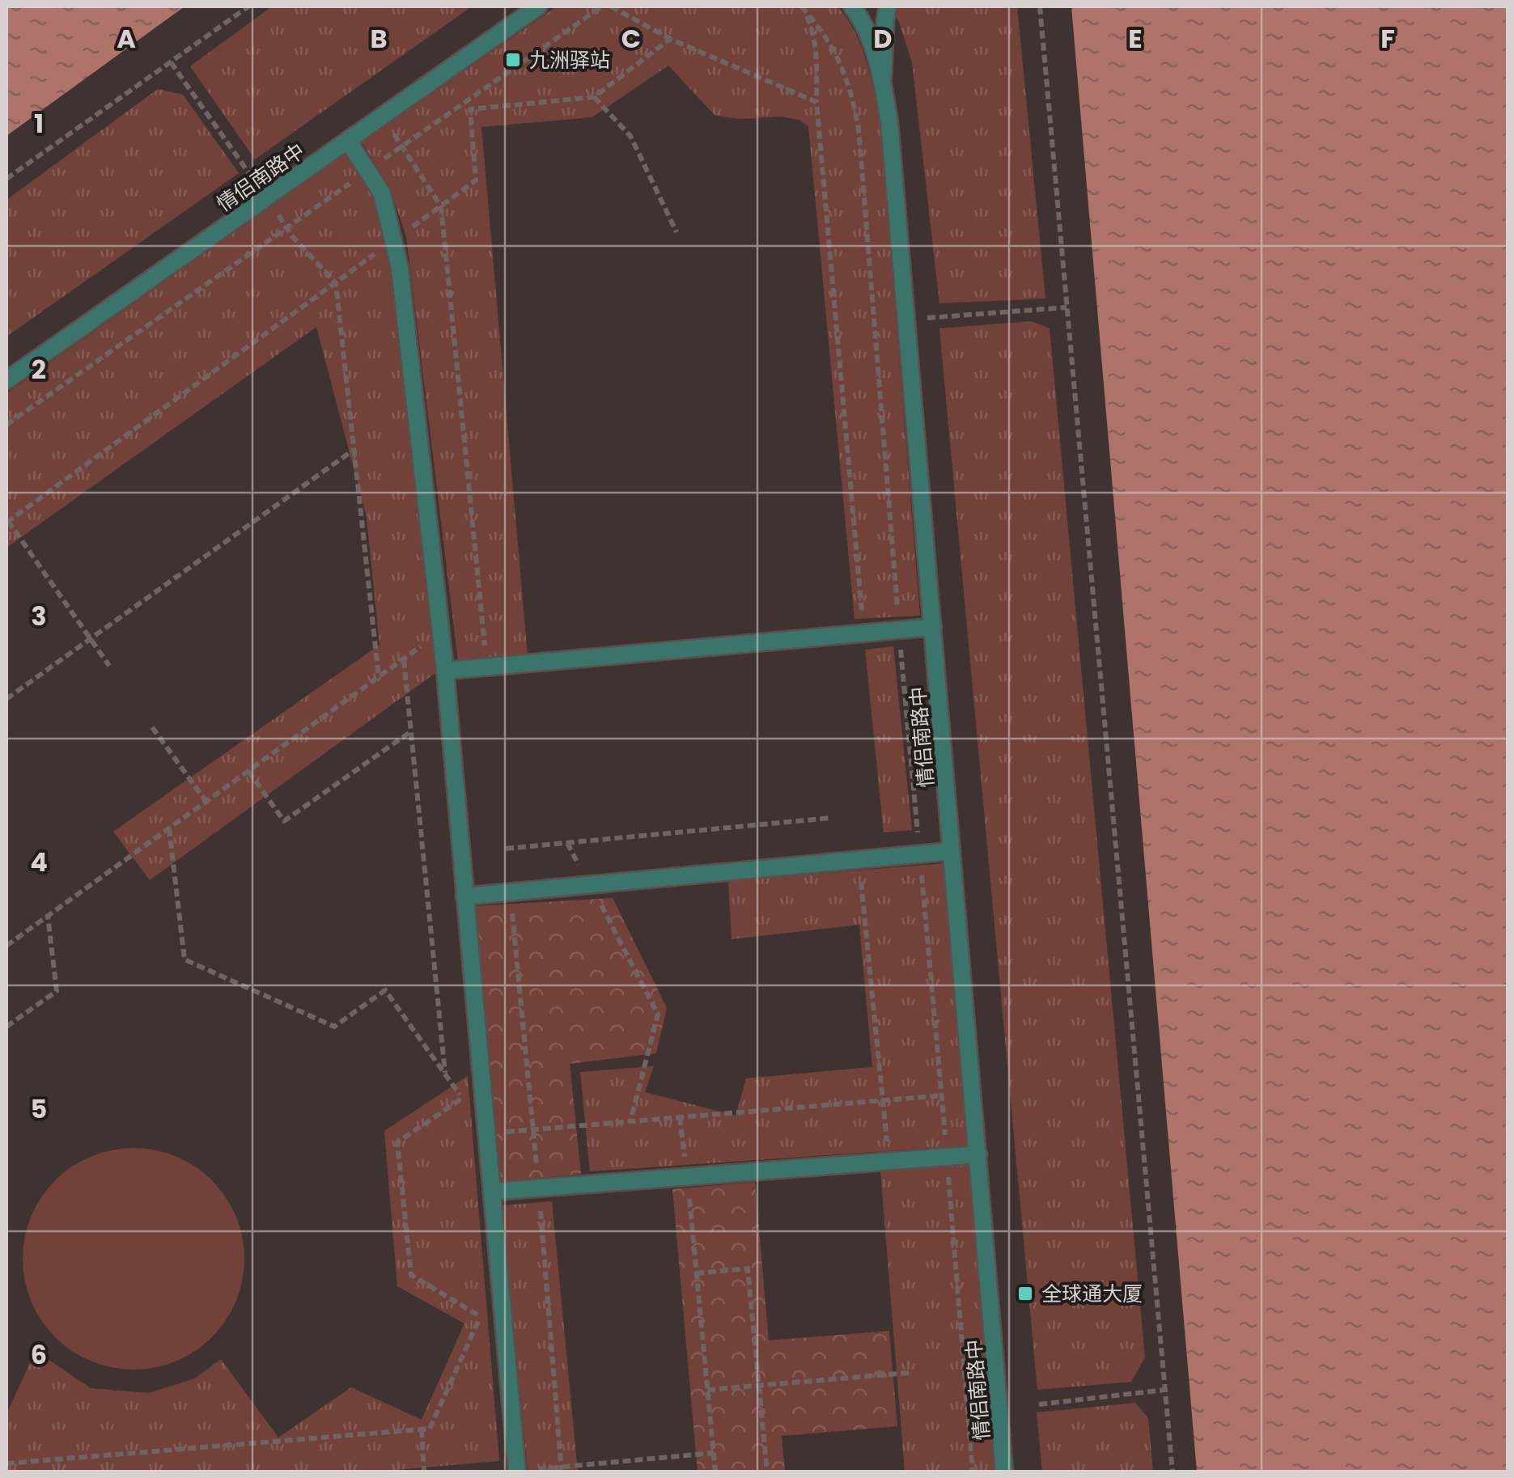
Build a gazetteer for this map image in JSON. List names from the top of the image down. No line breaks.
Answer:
{"streets":{"street":["情侣南路中"]},"places":{"transit":["九洲驿站","全球通大厦"]},"grid":{"columns":["A","B","C","D","E","F"],"rows":["1","2","3","4","5","6"]}}
